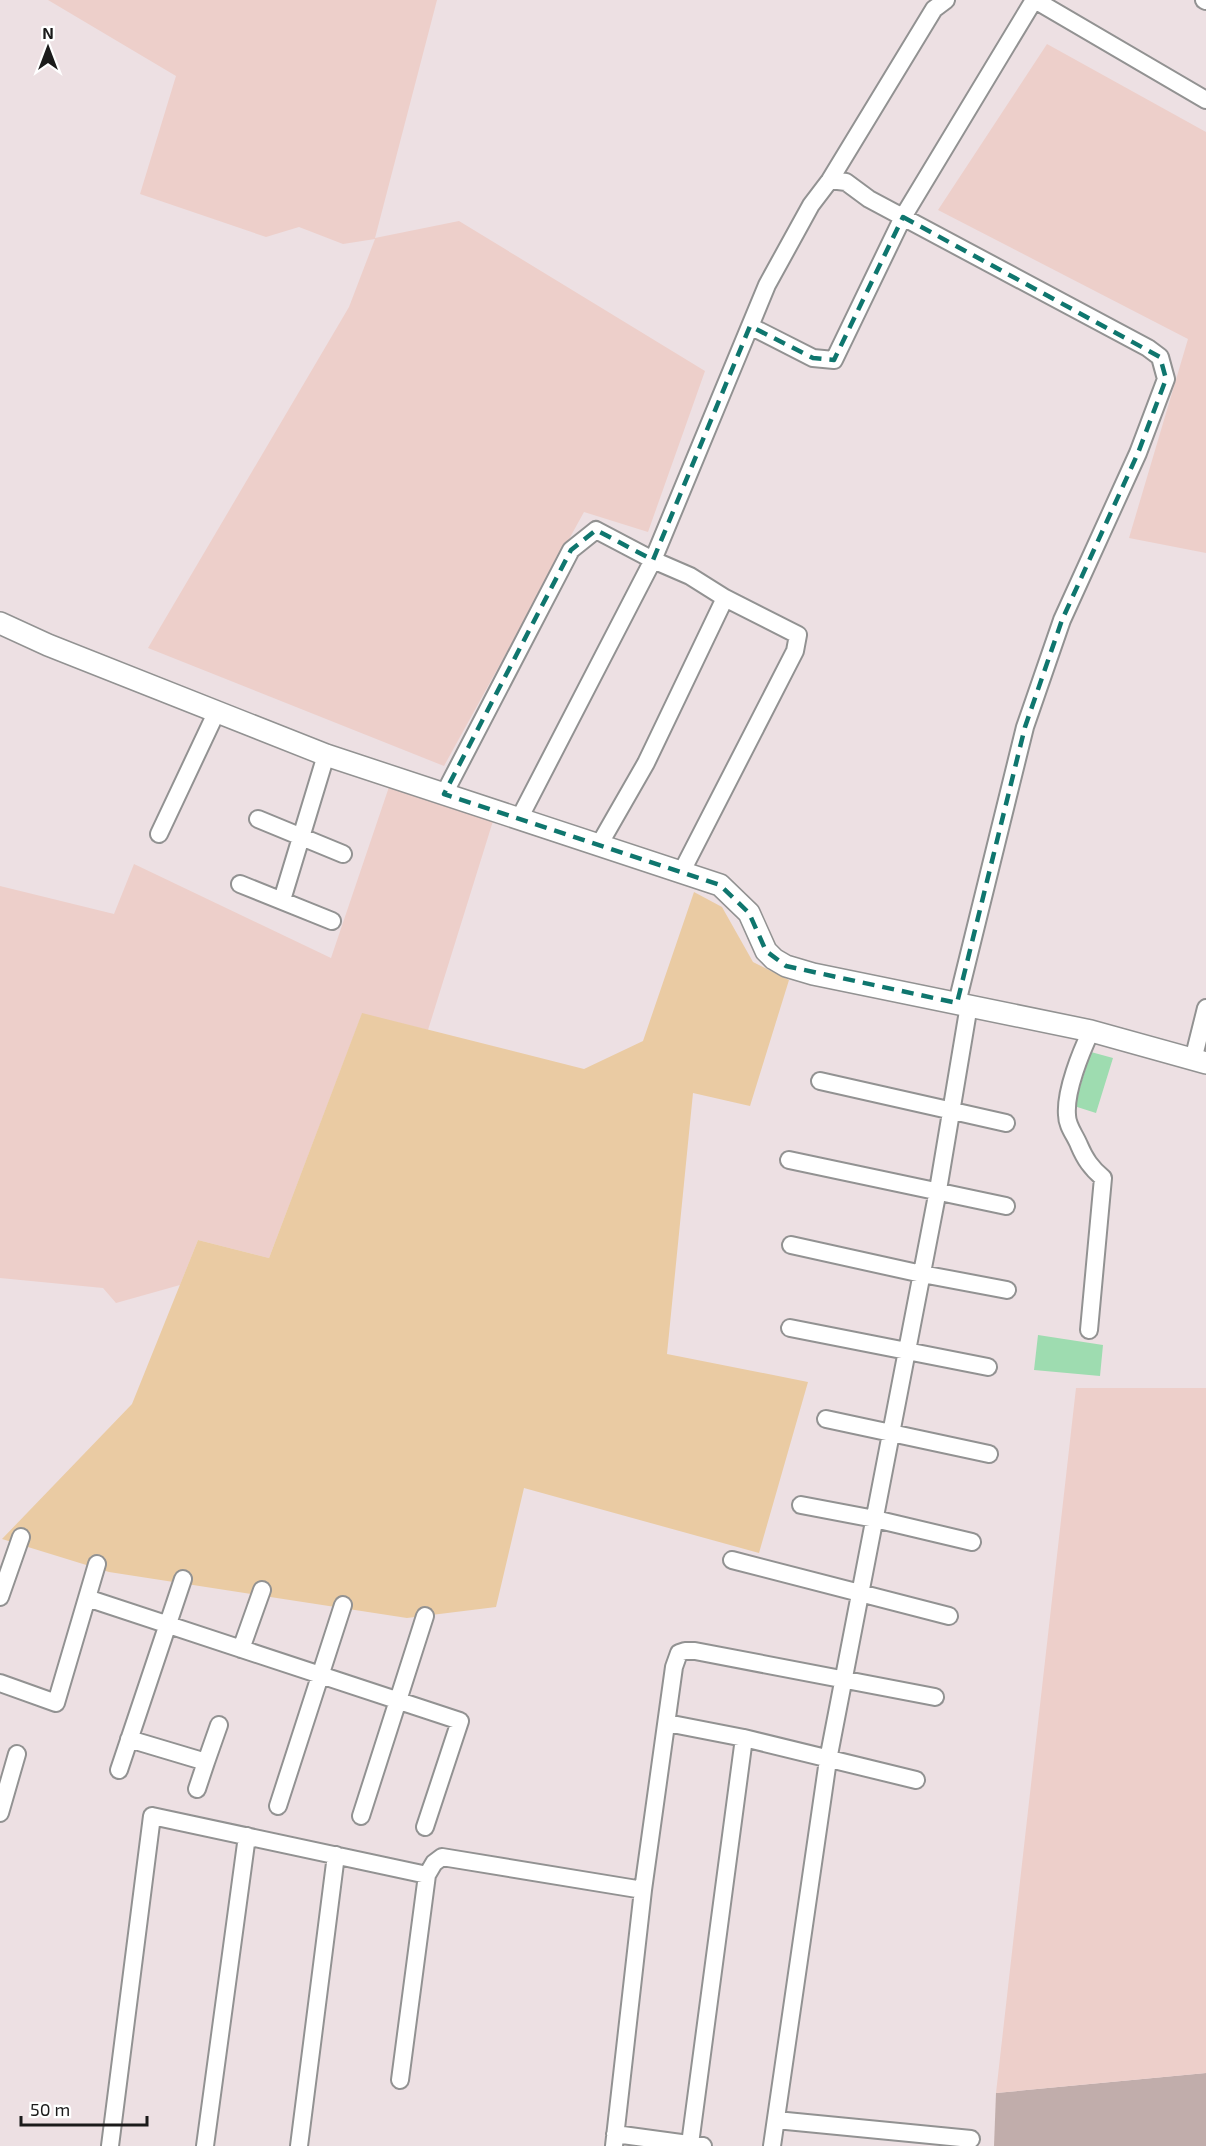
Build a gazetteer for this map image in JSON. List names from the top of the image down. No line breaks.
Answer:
{"scale_bar":"50 m","north":"top"}
